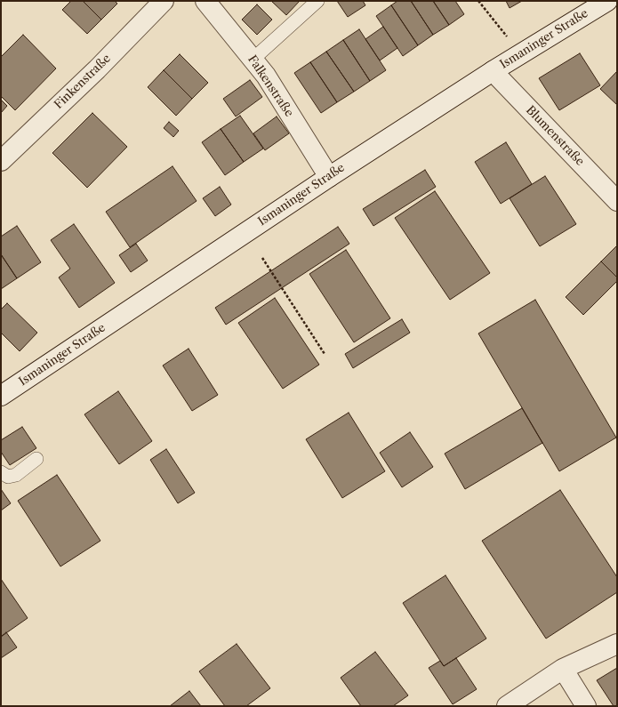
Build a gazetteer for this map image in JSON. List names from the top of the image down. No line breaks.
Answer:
{"streets":{"street":["Ismaninger Straße","Finkenstraße","Falkenstraße","Blumenstraße"]},"crossings":[["Ismaninger Straße","Falkenstraße"],["Ismaninger Straße","Blumenstraße"]]}
